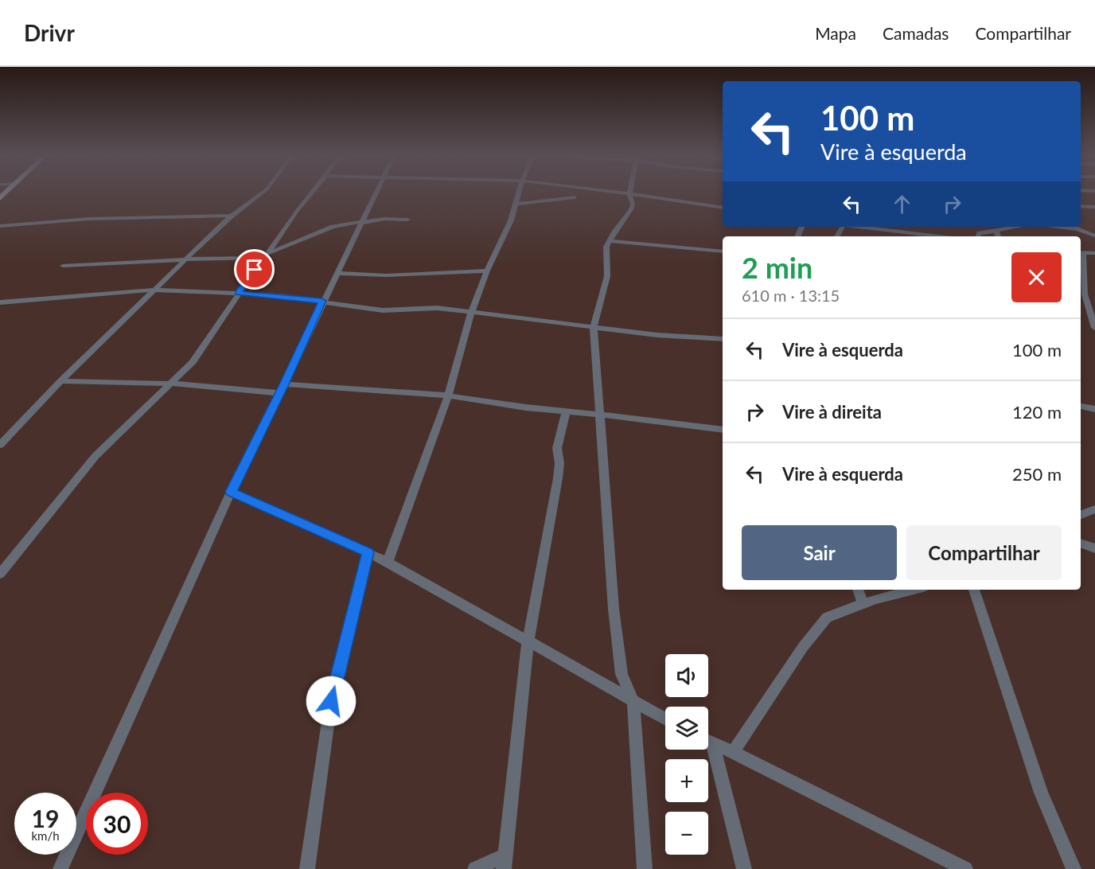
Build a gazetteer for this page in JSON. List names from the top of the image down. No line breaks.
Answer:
{"page":{"header":"Drivr","nav":["Mapa","Camadas","Compartilhar"],"turn":["100 m","Vire à esquerda"],"heading":["2 min","610 m · 13:15"],"list":[{"name":"Vire à esquerda","value":"100 m"},{"name":"Vire à direita","value":"120 m"},{"name":"Vire à esquerda","value":"250 m"}],"buttons":["Sair","Compartilhar"],"map_buttons":["+","−"],"speed":"19 km/h","limit":"30"}}
